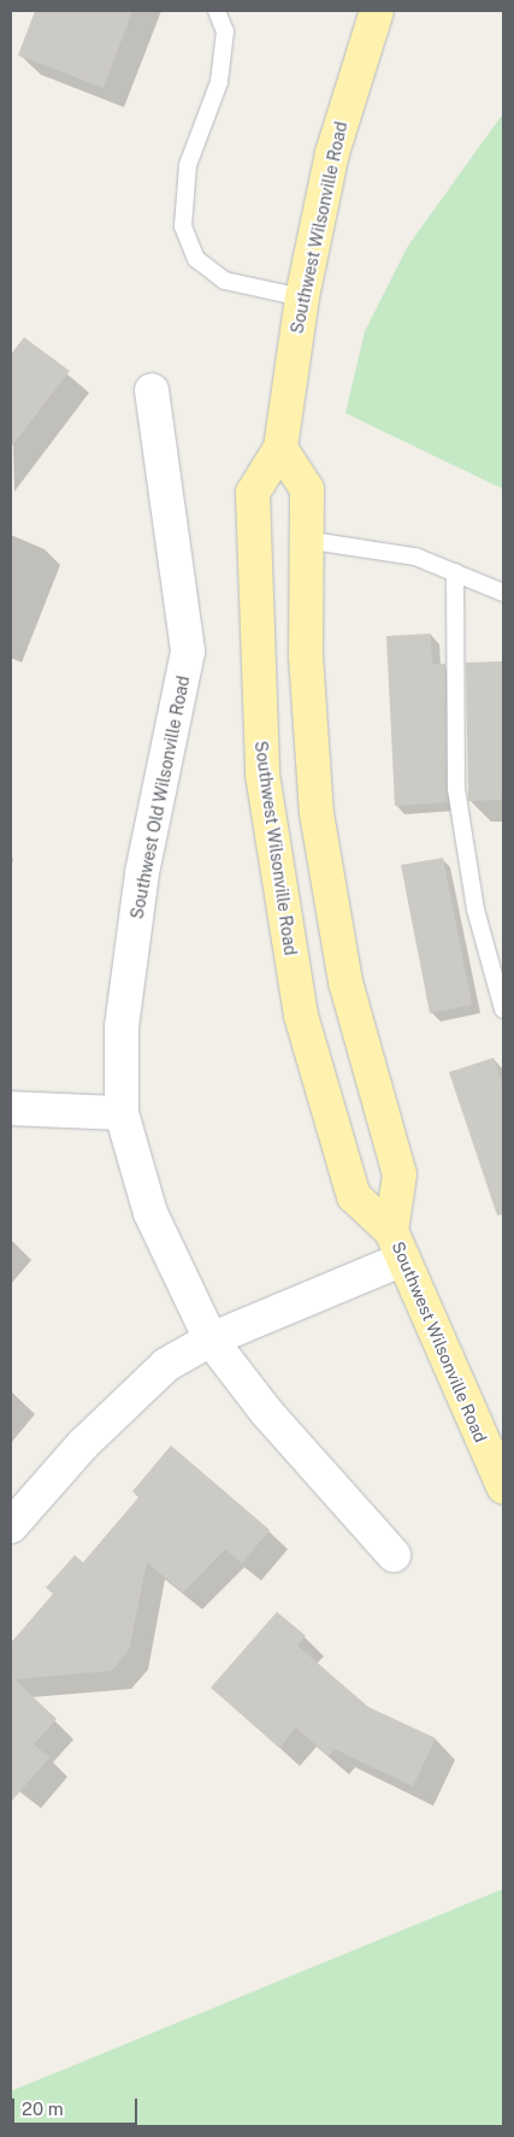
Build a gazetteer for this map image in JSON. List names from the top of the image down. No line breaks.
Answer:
{"streets":{"main road":["Southwest Wilsonville Road"],"street":["Southwest Old Wilsonville Road"]},"scale_bar":"20 m"}
